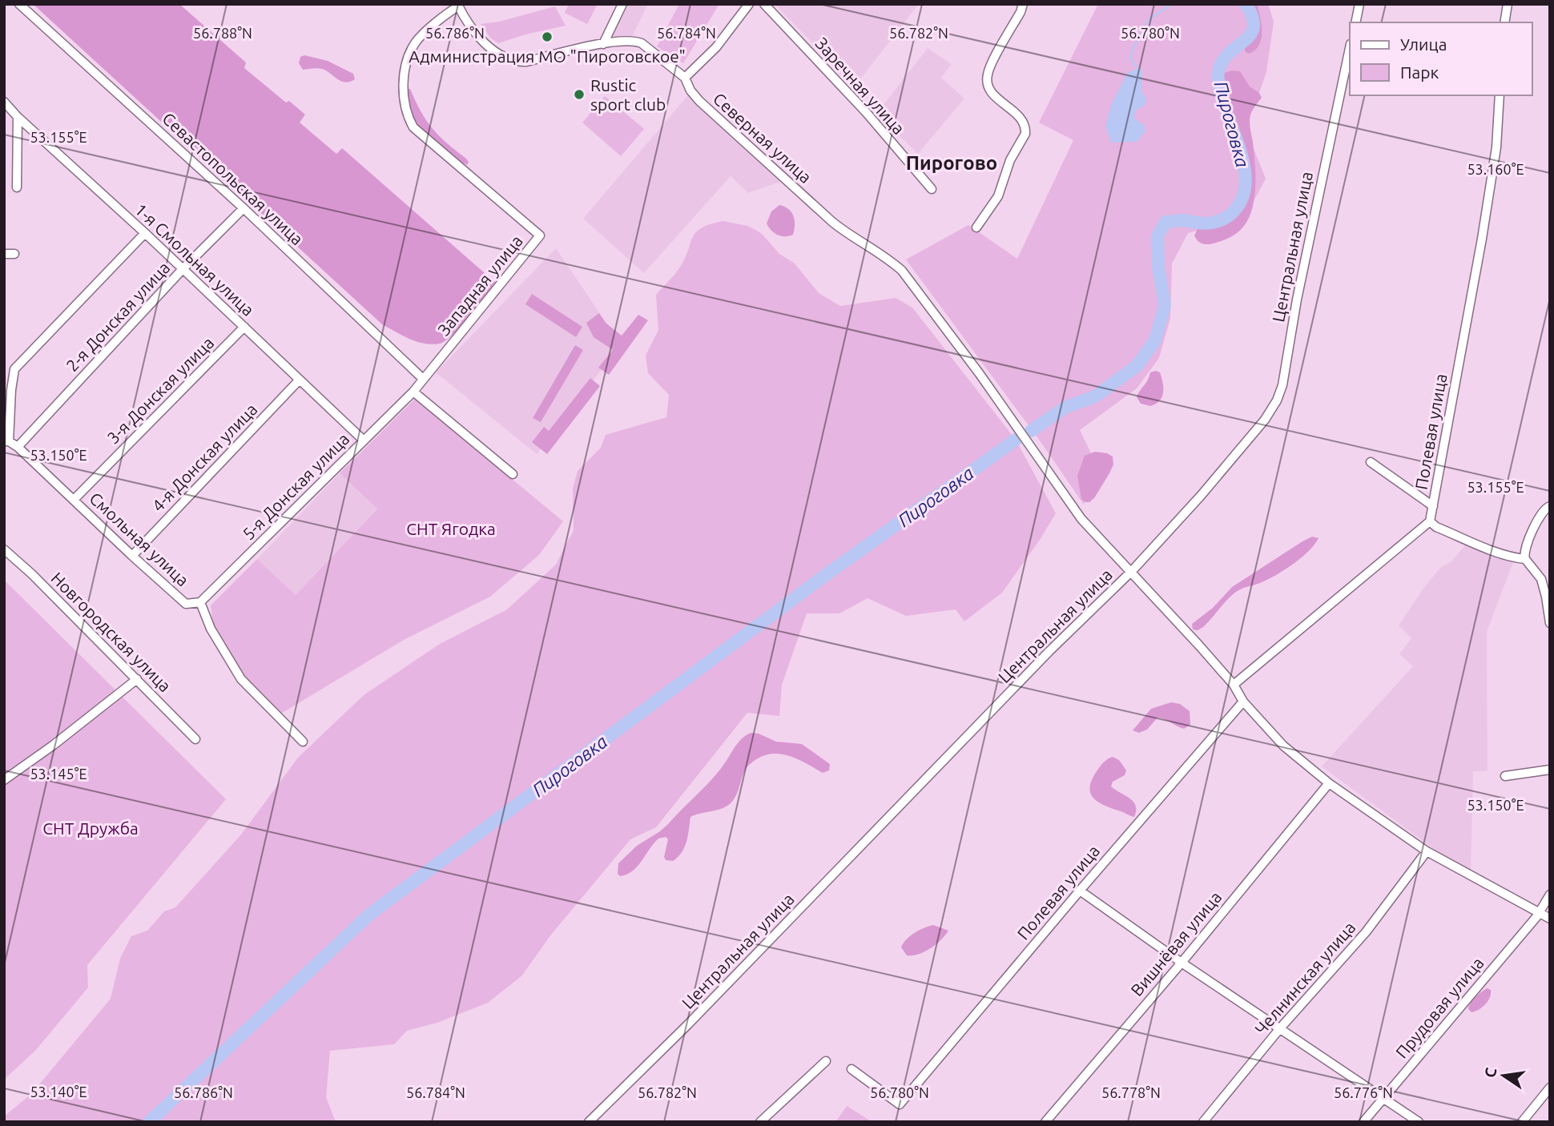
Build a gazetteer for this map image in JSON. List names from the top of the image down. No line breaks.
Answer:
{"streets":{"street":["Заречная улица","Северная улица","Севастопольская улица","Центральная улица","1-я Смольная улица","Западная улица","2-я Донская улица","3-я Донская улица","Полевая улица","4-я Донская улица","5-я Донская улица","Смольная улица","Новгородская улица","Вишнёвая улица","Челнинская улица","Прудовая улица"]},"crossings":[["Северная улица","Центральная улица"],["Северная улица","Западная улица"],["Северная улица","Полевая улица"],["Северная улица","Вишнёвая улица"],["Северная улица","Челнинская улица"],["Северная улица","Прудовая улица"],["Севастопольская улица","Западная улица"],["Севастопольская улица","2-я Донская улица"],["1-я Смольная улица","2-я Донская улица"],["1-я Смольная улица","3-я Донская улица"],["1-я Смольная улица","4-я Донская улица"],["1-я Смольная улица","5-я Донская улица"],["Западная улица","5-я Донская улица"],["2-я Донская улица","Смольная улица"],["3-я Донская улица","Смольная улица"],["4-я Донская улица","Смольная улица"],["5-я Донская улица","Смольная улица"]],"districts":["Пирогово"],"water":["Пироговка"],"parks":["СНТ Ягодка","СНТ Дружба"],"places":["Администрация МО \"Пироговское\"","Rustic sport club"],"legend":["Улица","Парк"],"north":"left","coordinates":["56.788°N","56.786°N","56.784°N","56.782°N","56.780°N","53.155°E","53.160°E","53.150°E","53.145°E","53.140°E","56.778°N","56.776°N"]}
